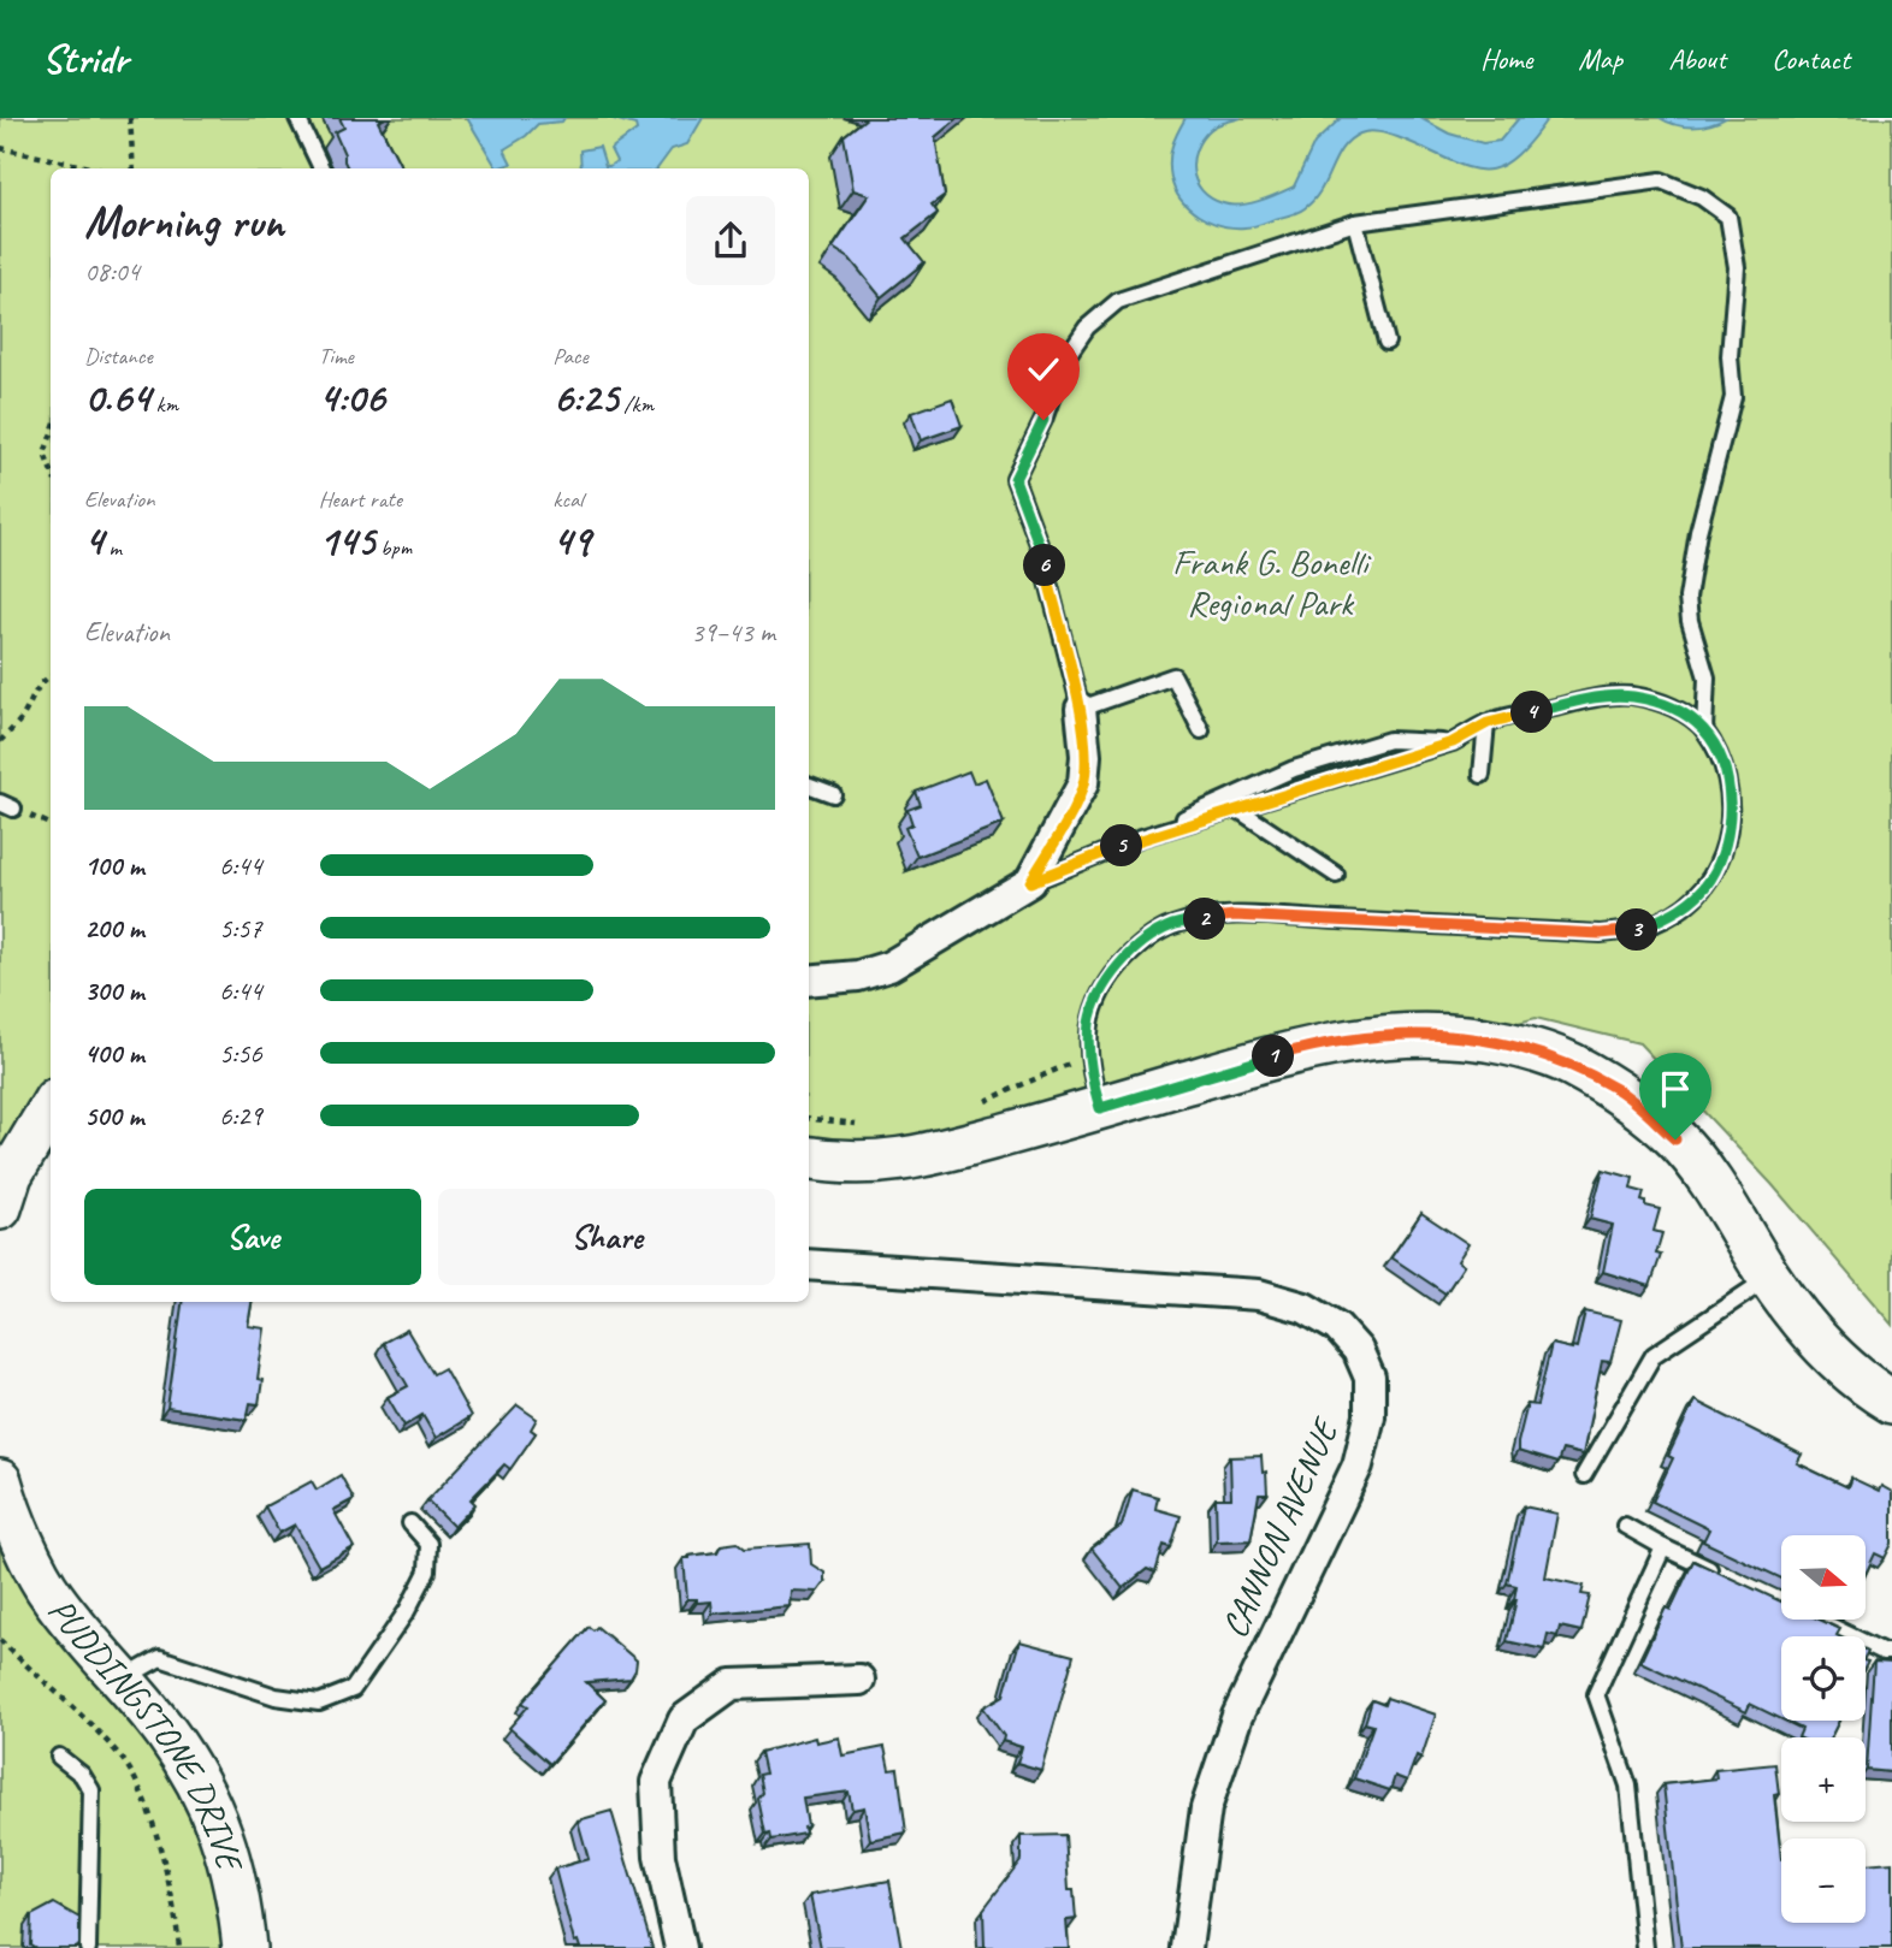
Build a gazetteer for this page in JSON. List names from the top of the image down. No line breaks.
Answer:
{"streets":{"street":["CANNON AVENUE","PUDDINGSTONE DRIVE"]},"parks":["Frank G. Bonelli Regional Park"],"north":"right","page":{"header":"Stridr","nav":["Home","Map","About","Contact"],"heading":["Morning run","08:04"],"stats":[["Distance","0.64 km"],["Time","4:06"],["Pace","6:25 /km"],["Elevation","4 m"],["Heart rate","145 bpm"],["kcal","49"]],"pins":["6","4","5","2","3","1"],"chart":["Elevation","39–43 m"],"list":[{"name":"100 m","note":"6:44"},{"name":"200 m","note":"5:57"},{"name":"300 m","note":"6:44"},{"name":"400 m","note":"5:56"},{"name":"500 m","note":"6:29"}],"buttons":["Save","Share"],"map_buttons":["+","−"]}}
